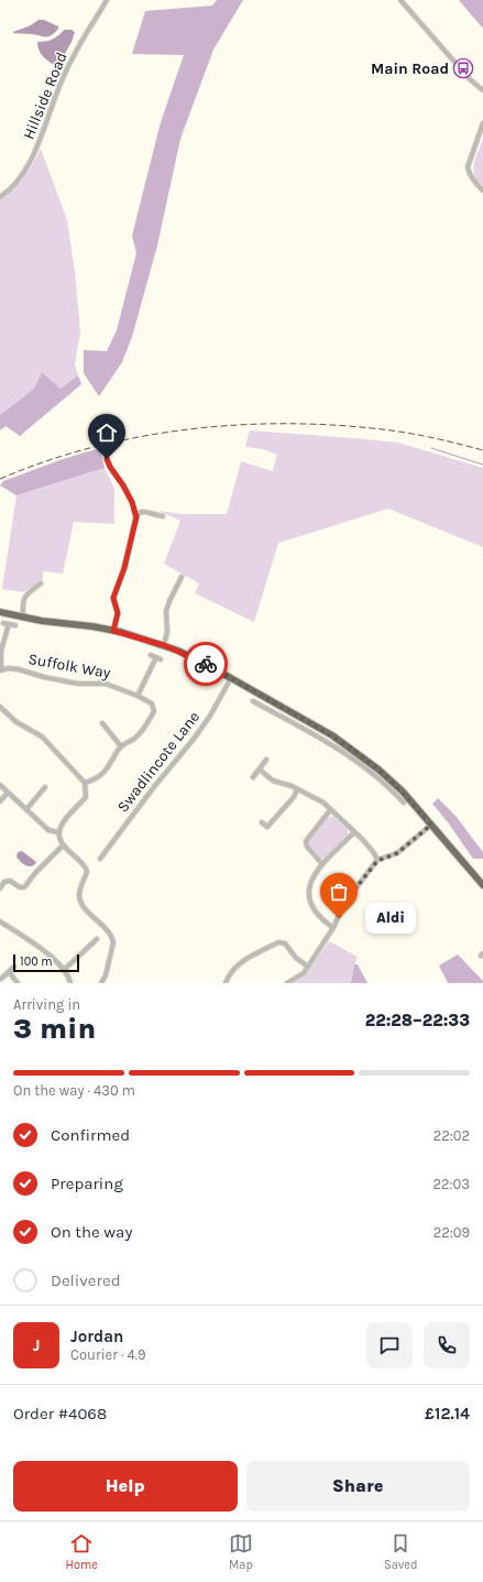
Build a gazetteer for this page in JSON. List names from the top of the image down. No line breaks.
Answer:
{"streets":{"street":["Hillside Road","Suffolk Way","Swadlincote Lane"]},"places":{"bus stop":["Main Road"],"other":["Aldi"]},"scale_bar":"100 m","page":{"bubble":"Aldi","scale":"100 m","heading":["3 min","Arriving in","22:28–22:33"],"panel":["Jordan","Courier · 4.9","Order #4068","£12.14"],"bar":"On the way · 430 m","list":[["Confirmed","22:02"],["Preparing","22:03"],["On the way","22:09"],"Delivered"],"round":"J","buttons":["Help","Share"],"tabs":["Home","Map","Saved"]}}
